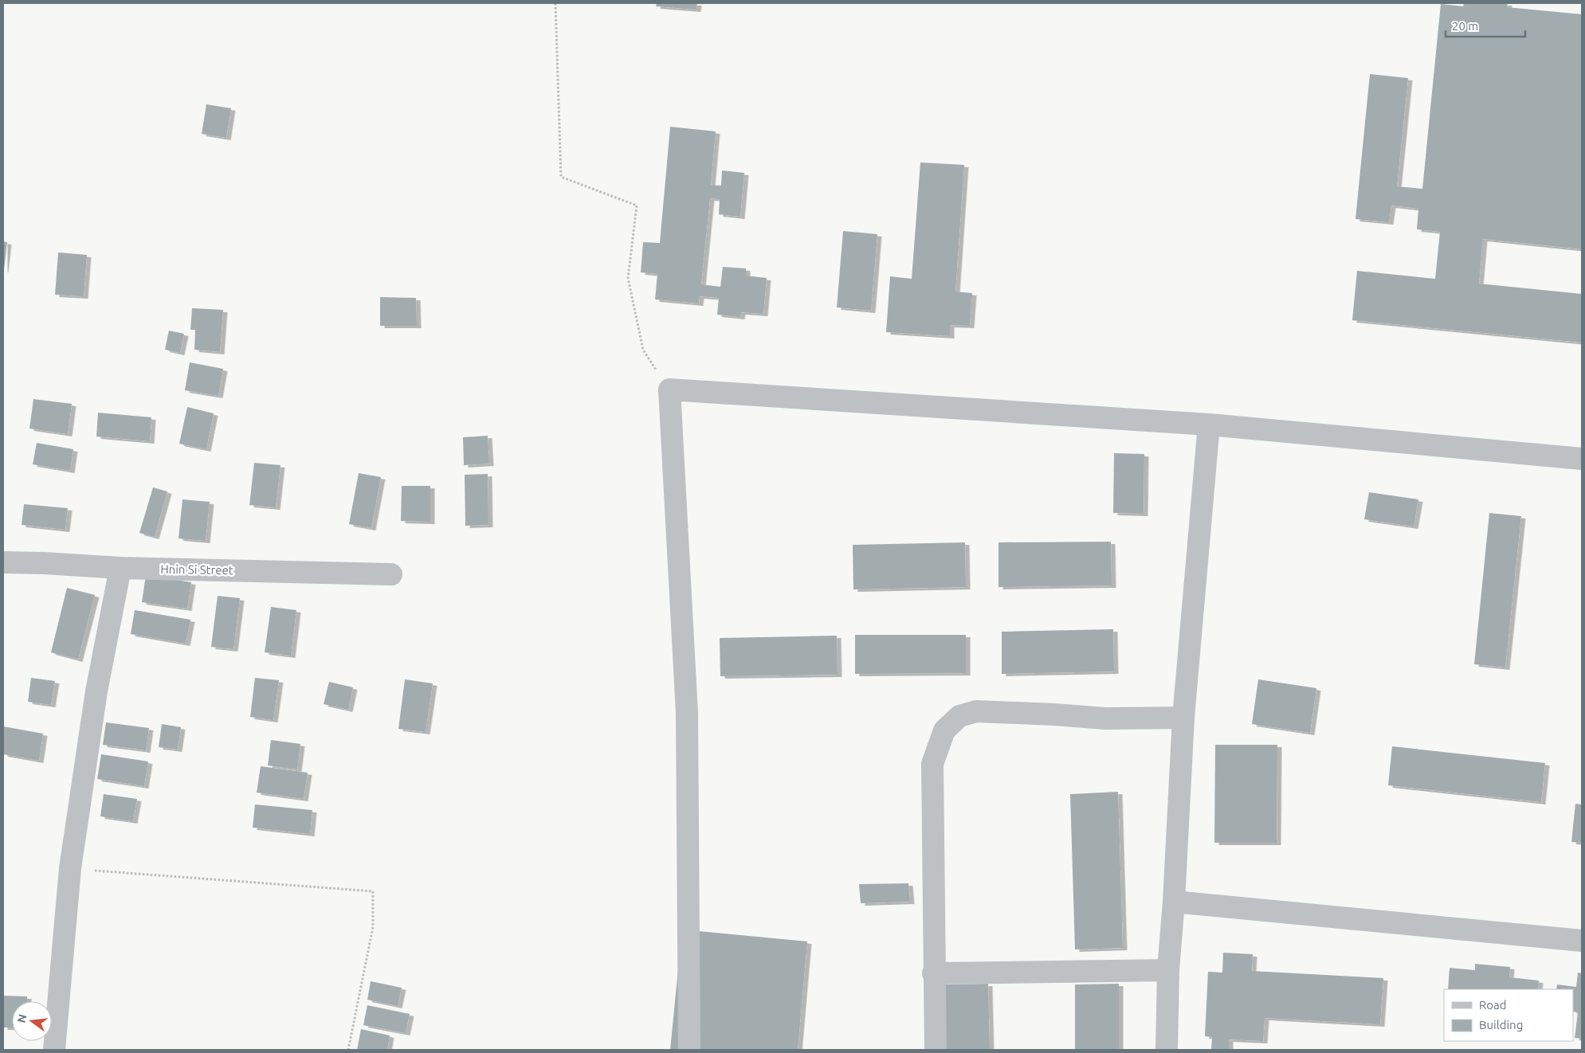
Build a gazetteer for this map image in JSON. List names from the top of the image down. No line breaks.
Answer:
{"streets":{"street":["Hnin Si Street"]},"legend":["Road","Building"],"scale_bar":"20 m","north":"left"}
